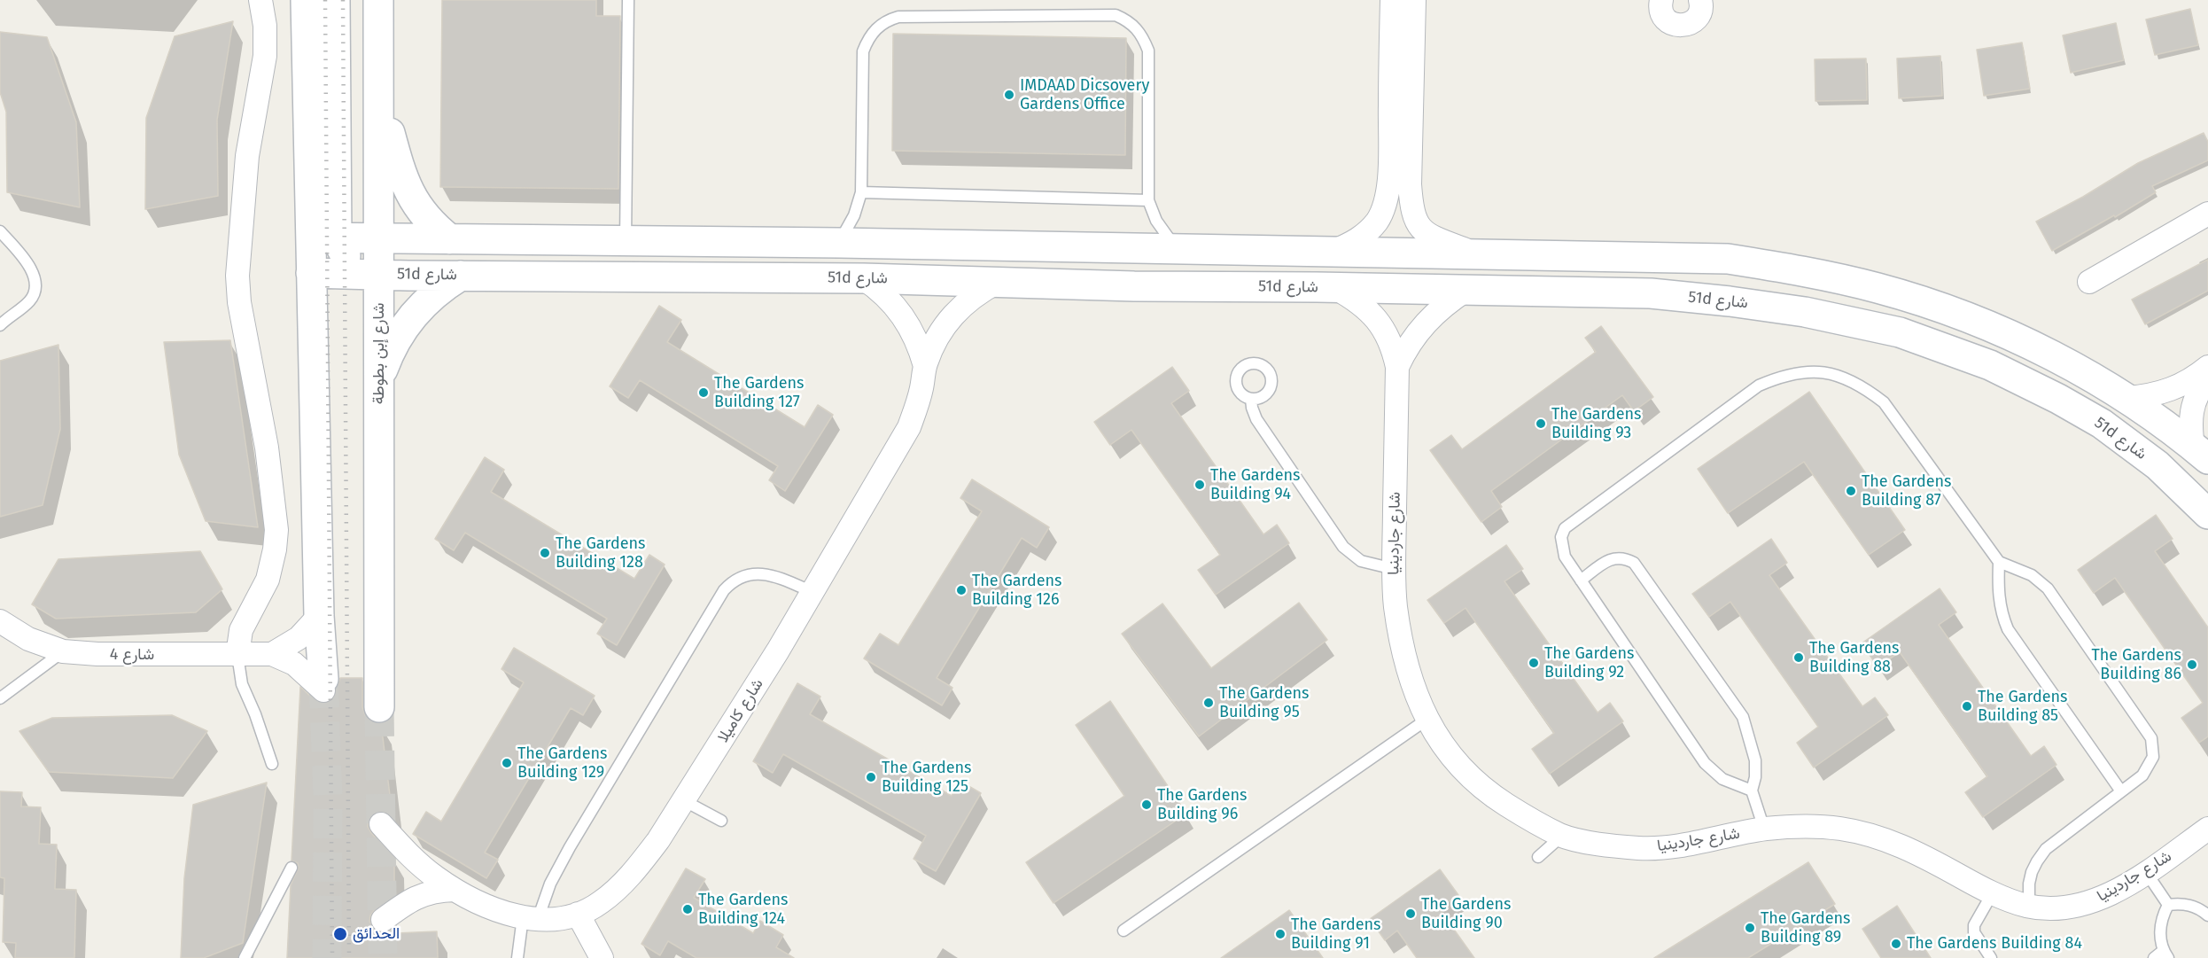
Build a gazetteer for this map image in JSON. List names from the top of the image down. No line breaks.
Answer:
{"streets":{"street":["51d شارع","شارع إبن بطوطة","شارع جاردينيا","شارع 4","شارع كاميلا"]},"crossings":[["51d شارع","شارع إبن بطوطة"],["51d شارع","شارع جاردينيا"],["51d شارع","شارع كاميلا"]],"places":["IMDAAD Dicsovery Gardens Office","The Gardens Building 127","The Gardens Building 93","The Gardens Building 94","The Gardens Building 87","The Gardens Building 128","The Gardens Building 126","The Gardens Building 88","The Gardens Building 92","The Gardens Building 86","The Gardens Building 95","The Gardens Building 85","The Gardens Building 129","The Gardens Building 125","The Gardens Building 96","The Gardens Building 124","The Gardens Building 90","The Gardens Building 89","الحدائق","The Gardens Building 91","The Gardens Building 84"]}
